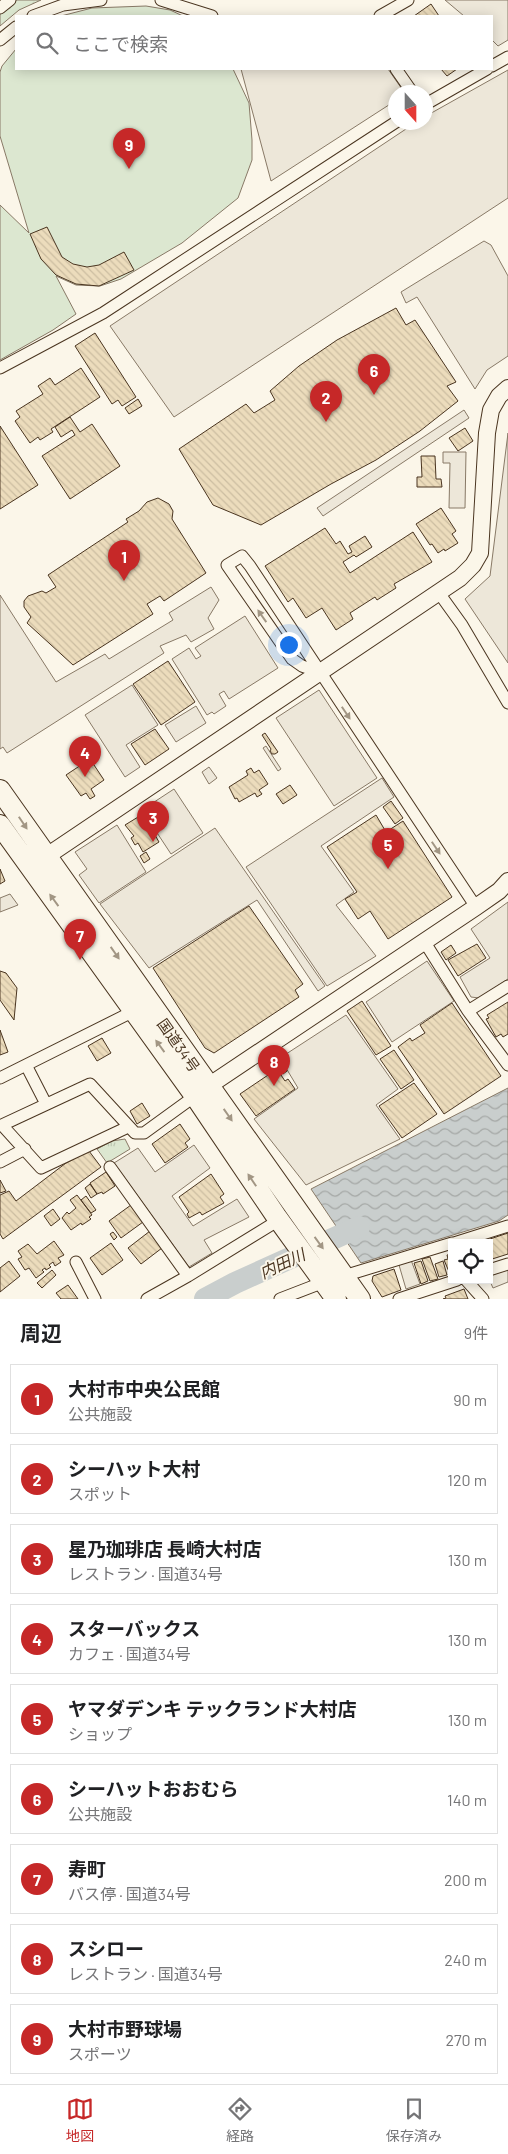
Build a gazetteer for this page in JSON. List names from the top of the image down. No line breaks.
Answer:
{"streets":{"highway":["国道34号"]},"water":["内田川"],"north":"bottom","page":{"search":"ここで検索","pins":["9","6","2","1","4","3","5","7","8"],"heading":["周辺","9件"],"list":[{"mark":"1","name":"大村市中央公民館","note":"公共施設","value":"90 m"},{"mark":"2","name":"シーハット大村","note":"スポット","value":"120 m"},{"mark":"3","name":"星乃珈琲店 長崎大村店","note":"レストラン · 国道34号","value":"130 m"},{"mark":"4","name":"スターバックス","note":"カフェ · 国道34号","value":"130 m"},{"mark":"5","name":"ヤマダデンキ テックランド大村店","note":"ショップ","value":"130 m"},{"mark":"6","name":"シーハットおおむら","note":"公共施設","value":"140 m"},{"mark":"7","name":"寿町","note":"バス停 · 国道34号","value":"200 m"},{"mark":"8","name":"スシロー","note":"レストラン · 国道34号","value":"240 m"},{"mark":"9","name":"大村市野球場","note":"スポーツ","value":"270 m"}],"nav":["地図","経路","保存済み"]}}
